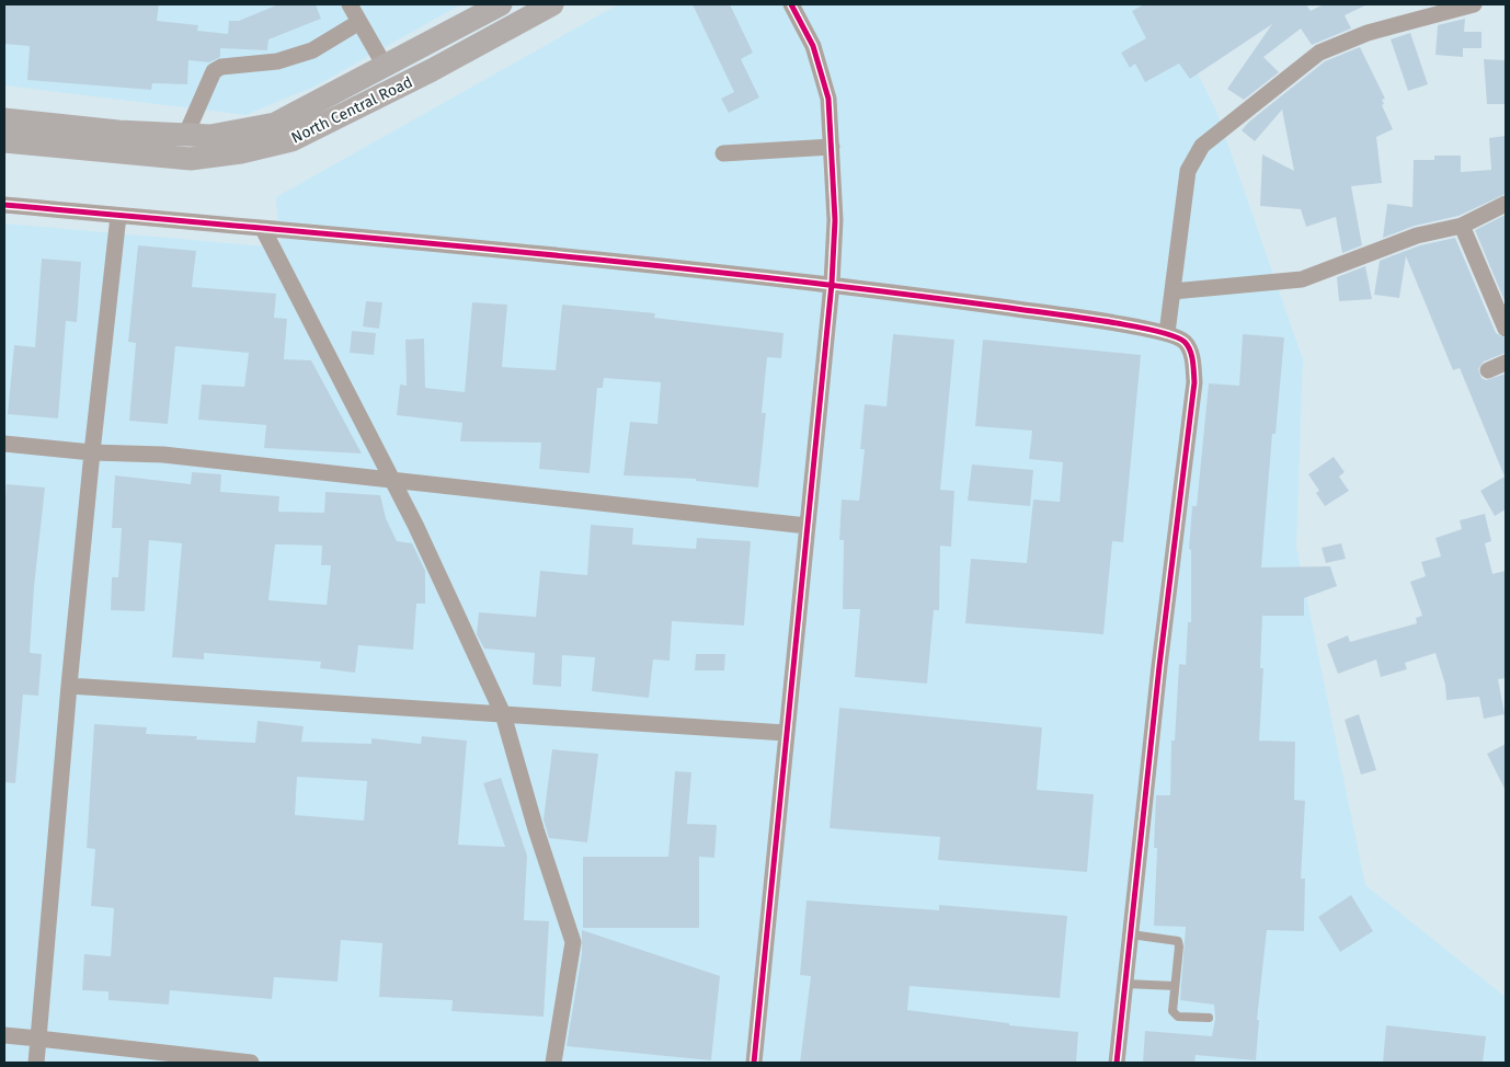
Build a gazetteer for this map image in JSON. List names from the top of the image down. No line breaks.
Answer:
{"streets":{"main road":["North Central Road"]}}
